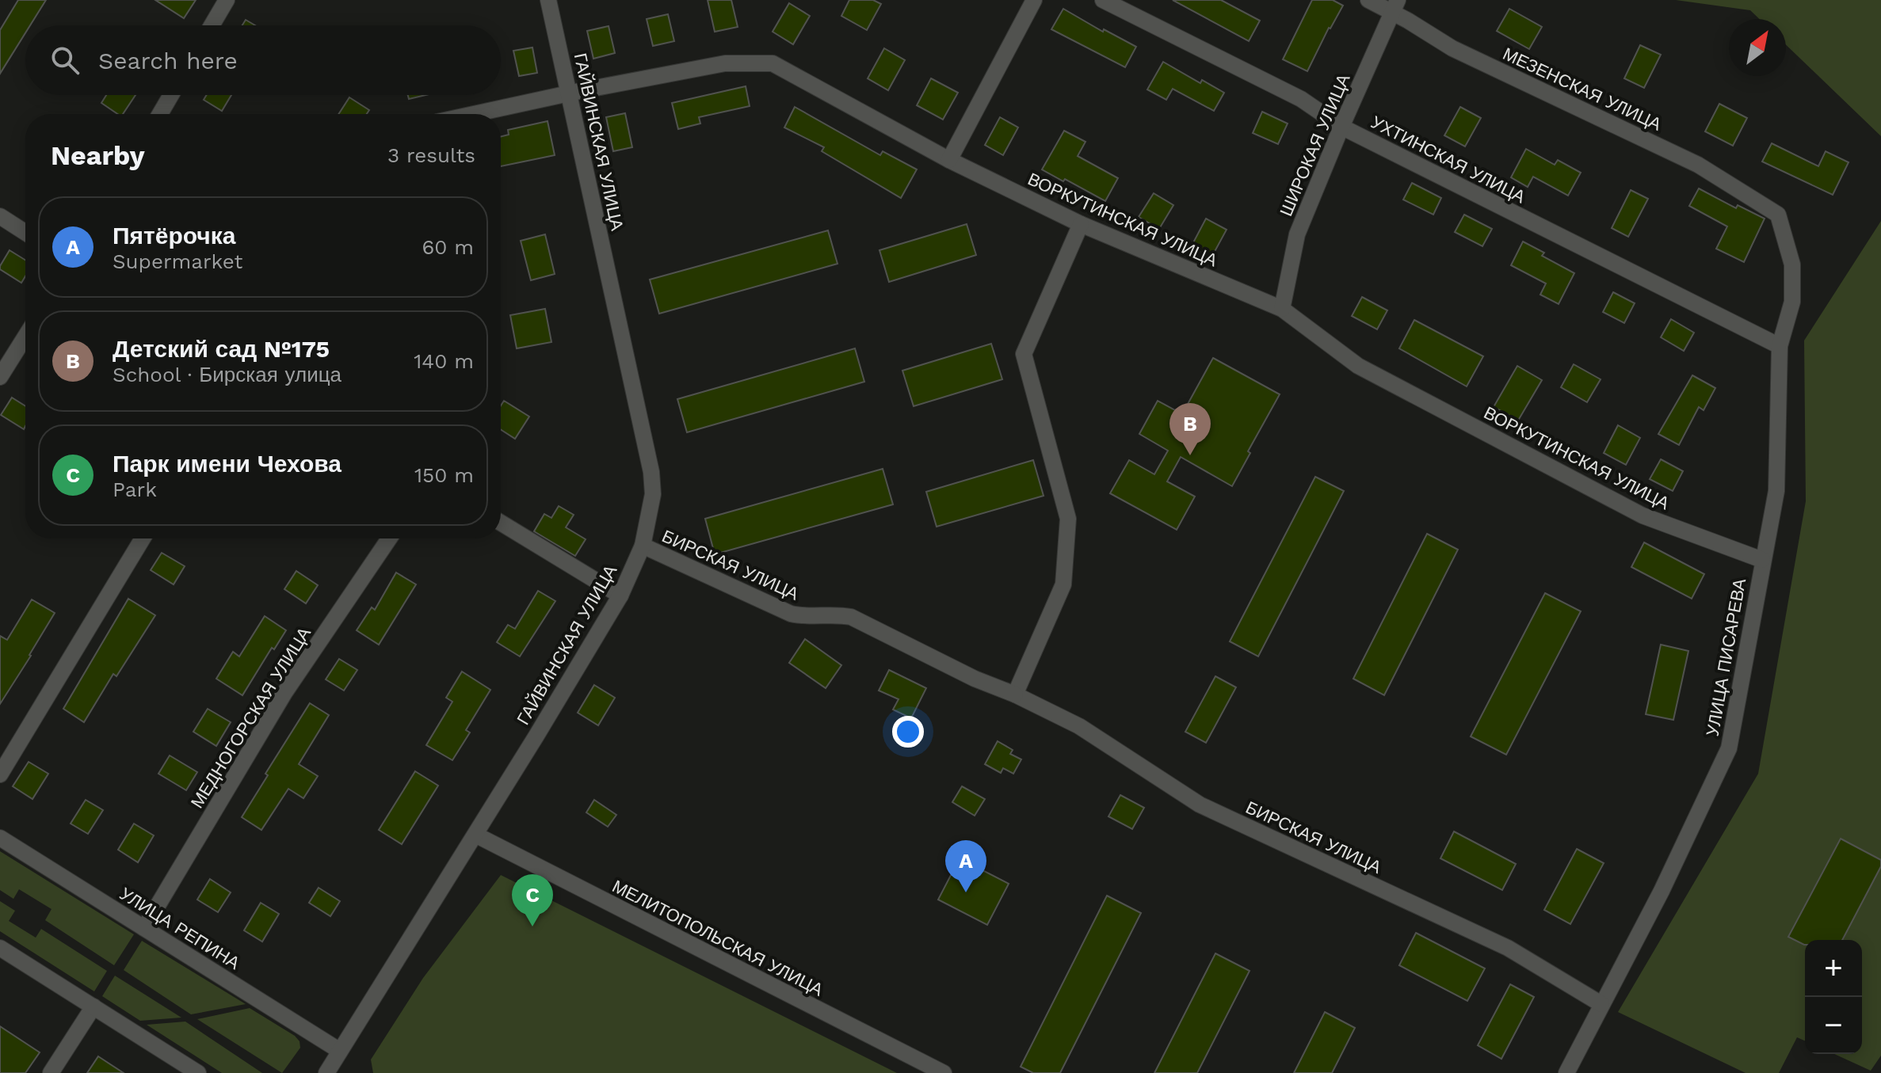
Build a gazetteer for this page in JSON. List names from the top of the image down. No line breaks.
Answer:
{"streets":{"street":["МЕЗЕНСКАЯ УЛИЦА","ГАЙВИНСКАЯ УЛИЦА","ШИРОКАЯ УЛИЦА","УХТИНСКАЯ УЛИЦА","ВОРКУТИНСКАЯ УЛИЦА","БИРСКАЯ УЛИЦА","УЛИЦА ПИСАРЕВА","МЕДНОГОРСКАЯ УЛИЦА","УЛИЦА РЕПИНА","МЕЛИТОПОЛЬСКАЯ УЛИЦА"]},"crossings":[["МЕЗЕНСКАЯ УЛИЦА","ШИРОКАЯ УЛИЦА"],["МЕЗЕНСКАЯ УЛИЦА","УЛИЦА ПИСАРЕВА"],["ГАЙВИНСКАЯ УЛИЦА","ВОРКУТИНСКАЯ УЛИЦА"],["ГАЙВИНСКАЯ УЛИЦА","БИРСКАЯ УЛИЦА"],["ГАЙВИНСКАЯ УЛИЦА","УЛИЦА РЕПИНА"],["ГАЙВИНСКАЯ УЛИЦА","МЕЛИТОПОЛЬСКАЯ УЛИЦА"],["ШИРОКАЯ УЛИЦА","УХТИНСКАЯ УЛИЦА"],["ШИРОКАЯ УЛИЦА","ВОРКУТИНСКАЯ УЛИЦА"],["УХТИНСКАЯ УЛИЦА","УЛИЦА ПИСАРЕВА"],["ВОРКУТИНСКАЯ УЛИЦА","УЛИЦА ПИСАРЕВА"],["БИРСКАЯ УЛИЦА","УЛИЦА ПИСАРЕВА"],["МЕДНОГОРСКАЯ УЛИЦА","УЛИЦА РЕПИНА"]],"north":"top right","page":{"search":"Search here","heading":["Nearby","3 results"],"list":[{"mark":"A","name":"Пятёрочка","note":"Supermarket","value":"60 m"},{"mark":"B","name":"Детский сад №175","note":"School · Бирская улица","value":"140 m"},{"mark":"C","name":"Парк имени Чехова","note":"Park","value":"150 m"}],"pins":["B","A","C"],"map_buttons":["+","−"]}}
